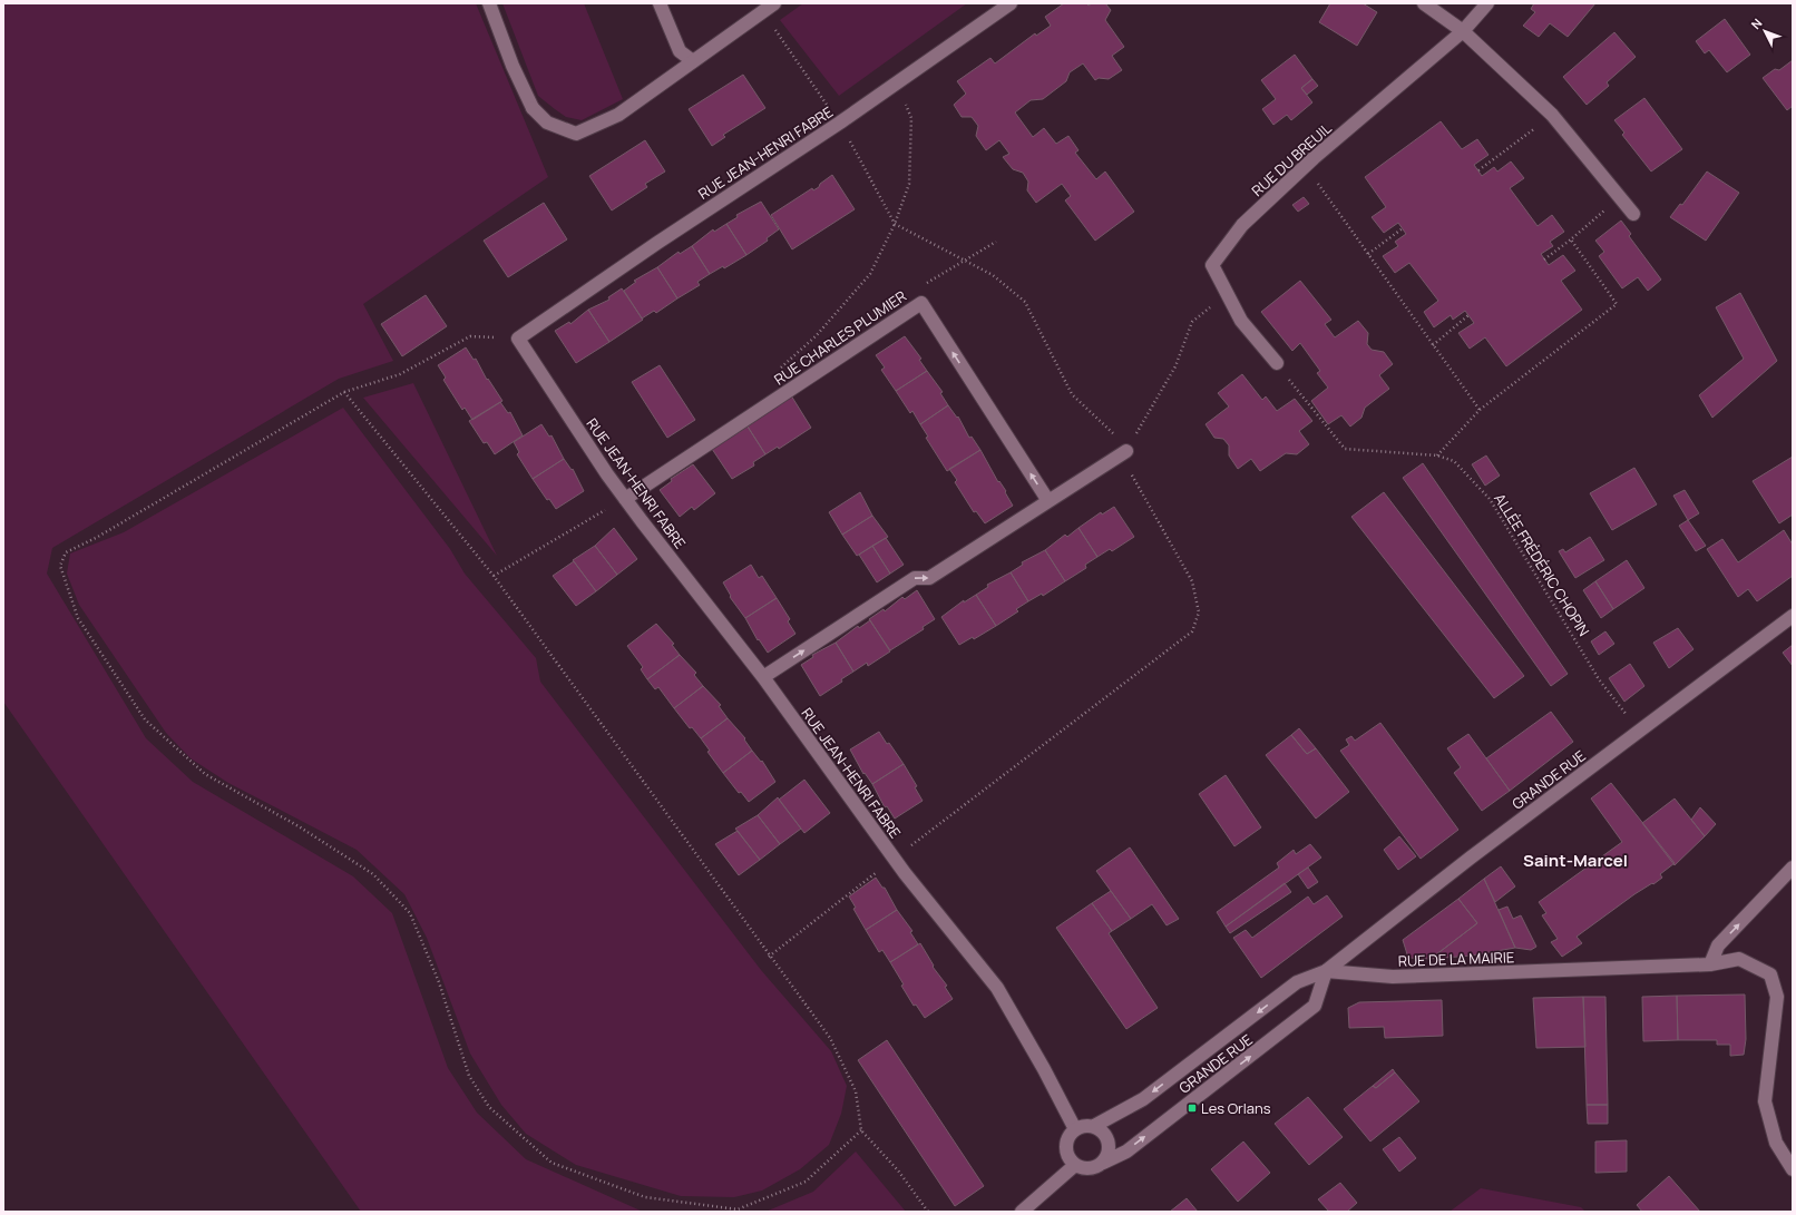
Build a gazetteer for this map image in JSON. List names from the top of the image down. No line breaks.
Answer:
{"streets":{"street":["RUE JEAN-HENRI FABRE","RUE DU BREUIL","RUE CHARLES PLUMIER","GRANDE RUE","RUE DE LA MAIRIE"],"path":["ALLÉE FRÉDÉRIC CHOPIN"]},"crossings":[["RUE JEAN-HENRI FABRE","RUE CHARLES PLUMIER"],["RUE JEAN-HENRI FABRE","GRANDE RUE"],["RUE DU BREUIL","ALLÉE FRÉDÉRIC CHOPIN"],["ALLÉE FRÉDÉRIC CHOPIN","GRANDE RUE"],["GRANDE RUE","RUE DE LA MAIRIE"]],"one_way":["RUE CHARLES PLUMIER"],"districts":["Saint-Marcel"],"places":{"transit":["Les Orlans"]},"north":"top left"}
